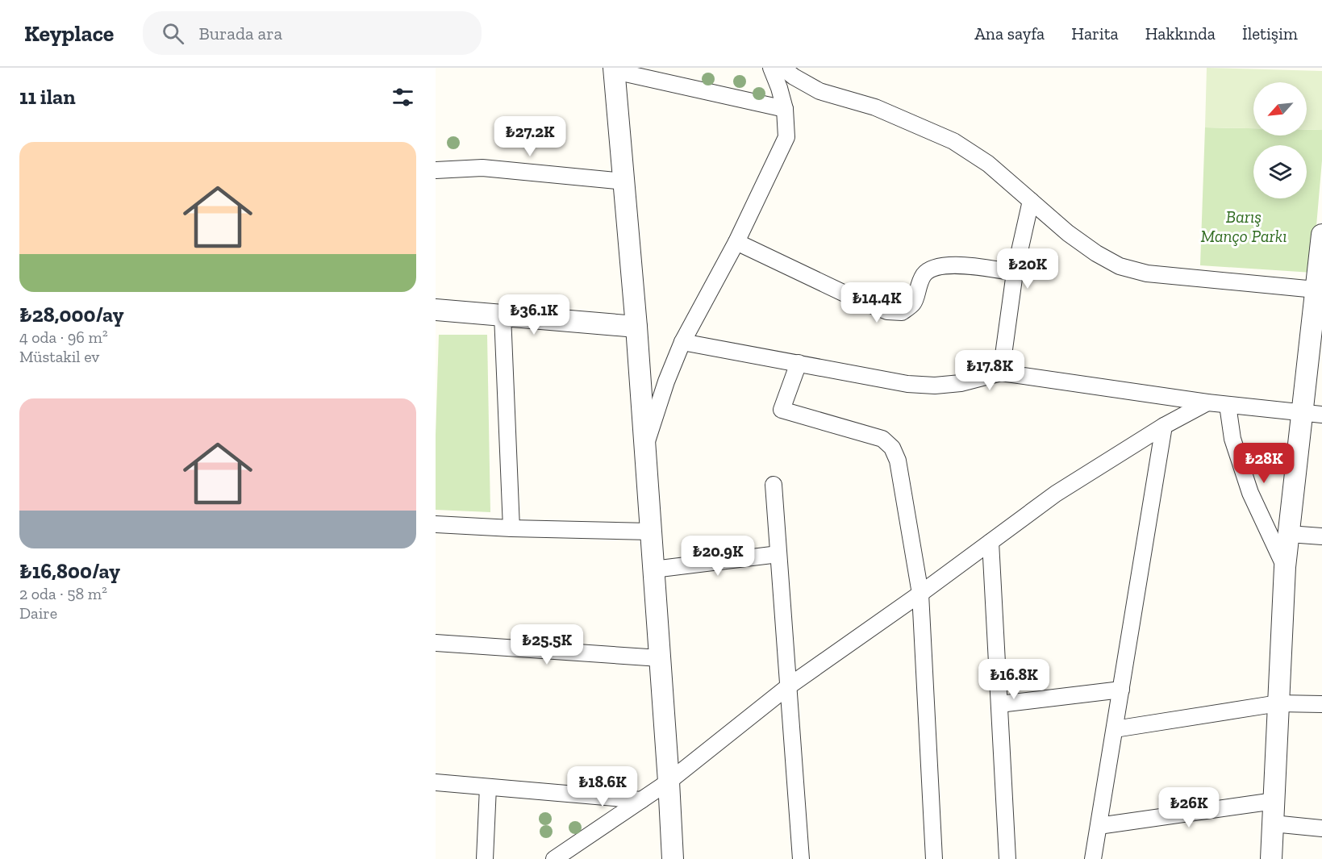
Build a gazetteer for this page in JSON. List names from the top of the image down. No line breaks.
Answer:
{"parks":["Barış Manço Parkı"],"north":"bottom left","page":{"header":"Keyplace","search":"Burada ara","nav":["Ana sayfa","Harita","Hakkında","İletişim"],"heading":"11 ilan","price":["₺27.2K","₺20K","₺14.4K","₺36.1K","₺17.8K","₺28K","₺20.9K","₺25.5K","₺16.8K","₺18.6K","₺26K"],"list":[{"name":"₺28,000/ay","note":"4 oda · 96 m² · Müstakil ev"},{"name":"₺16,800/ay","note":"2 oda · 58 m² · Daire"}]}}
